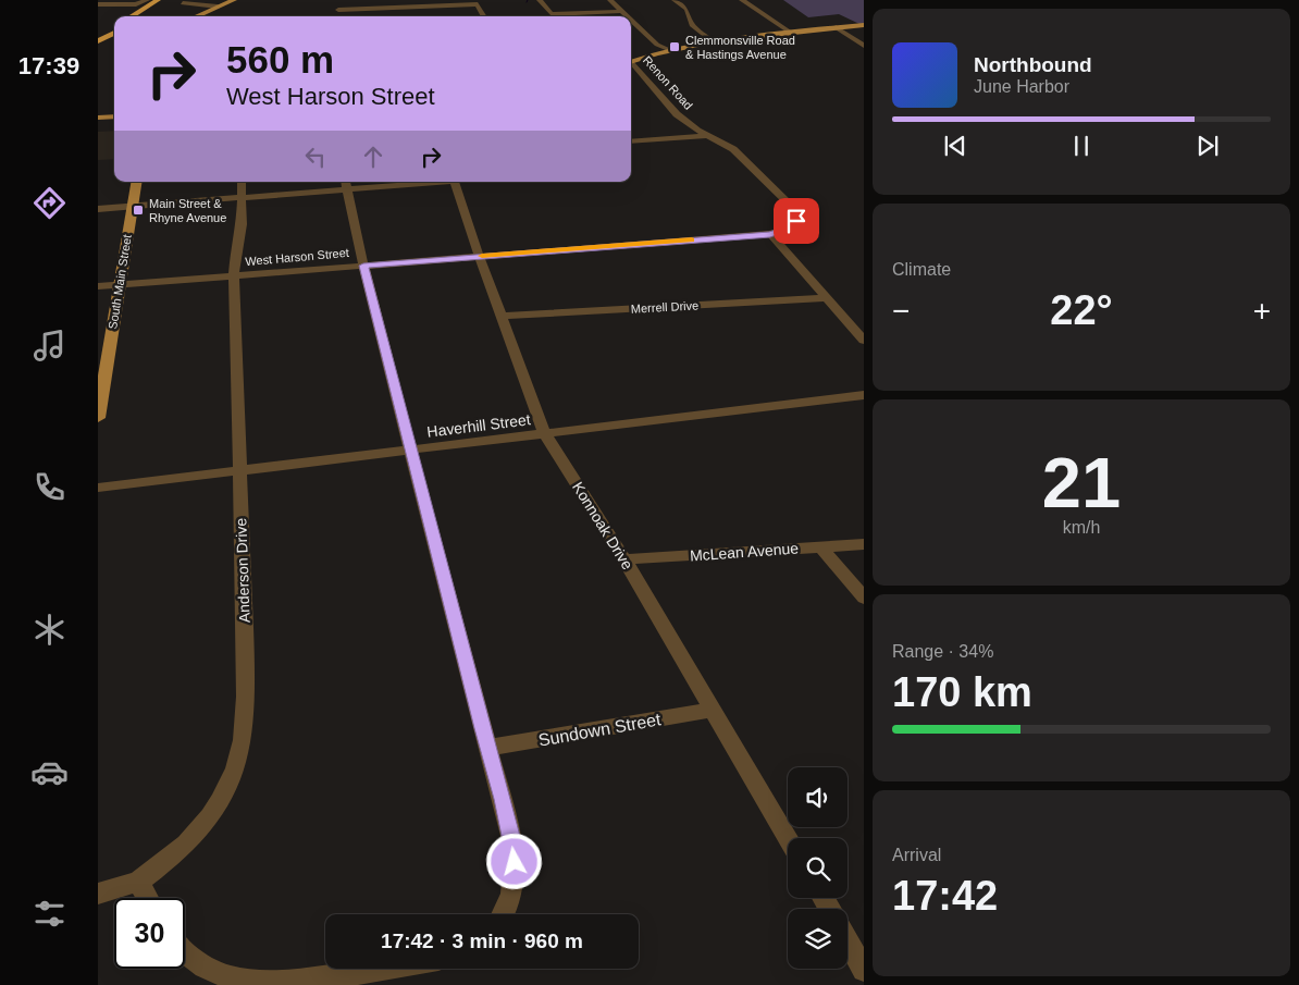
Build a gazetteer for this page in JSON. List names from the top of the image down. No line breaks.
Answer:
{"streets":{"main road":["South Main Street"],"street":["Renon Road","West Harson Street","Merrell Drive","Haverhill Street","Konnoak Drive","McLean Avenue","Anderson Drive","Sundown Street"]},"crossings":[["Renon Road","West Harson Street"],["West Harson Street","South Main Street"],["West Harson Street","Konnoak Drive"],["West Harson Street","Anderson Drive"],["Merrell Drive","Konnoak Drive"],["Haverhill Street","Konnoak Drive"],["Haverhill Street","Anderson Drive"],["Konnoak Drive","McLean Avenue"],["Konnoak Drive","Sundown Street"]],"places":{"transit":["Clemmonsville Road & Hastings Avenue","Main Street & Rhyne Avenue"]},"page":{"tabs":"17:39","turn":["560 m","West Harson Street"],"song":["Northbound","June Harbor"],"tile":["Climate",["21","km/h"],["Range · 34%","170 km"],["Arrival","17:42"]],"heat":["−","22°","+"],"limit":"30","trip":"17:42 · 3 min · 960 m"}}
